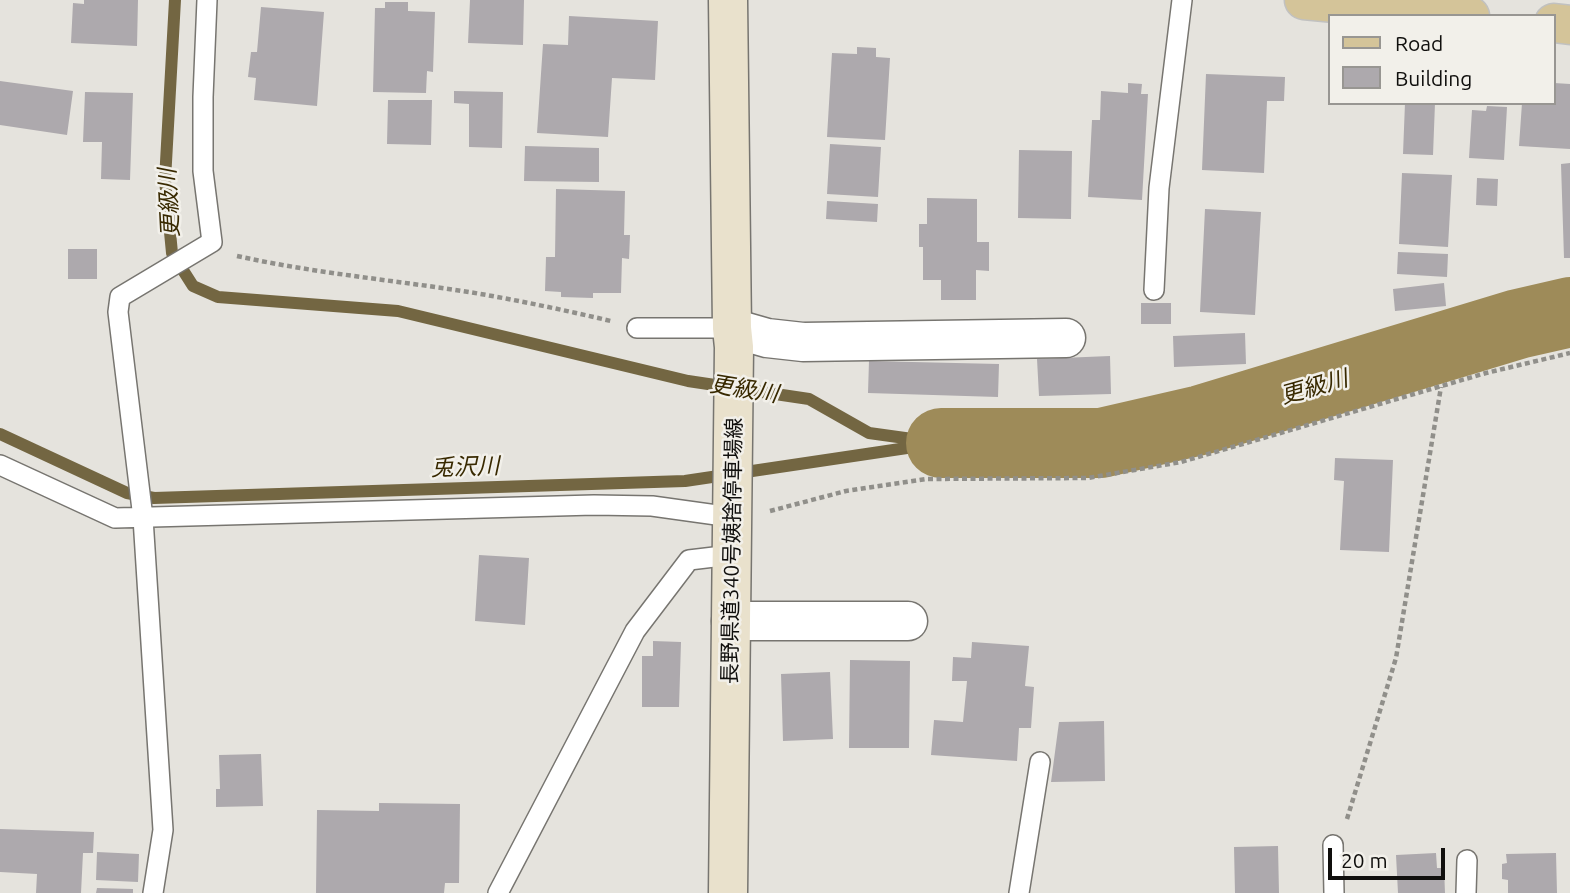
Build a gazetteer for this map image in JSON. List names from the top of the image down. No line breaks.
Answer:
{"streets":{"main road":["長野県道340号姨捨停車場線"]},"water":["更級川","兎沢川"],"legend":["Road","Building"],"scale_bar":"20 m"}
